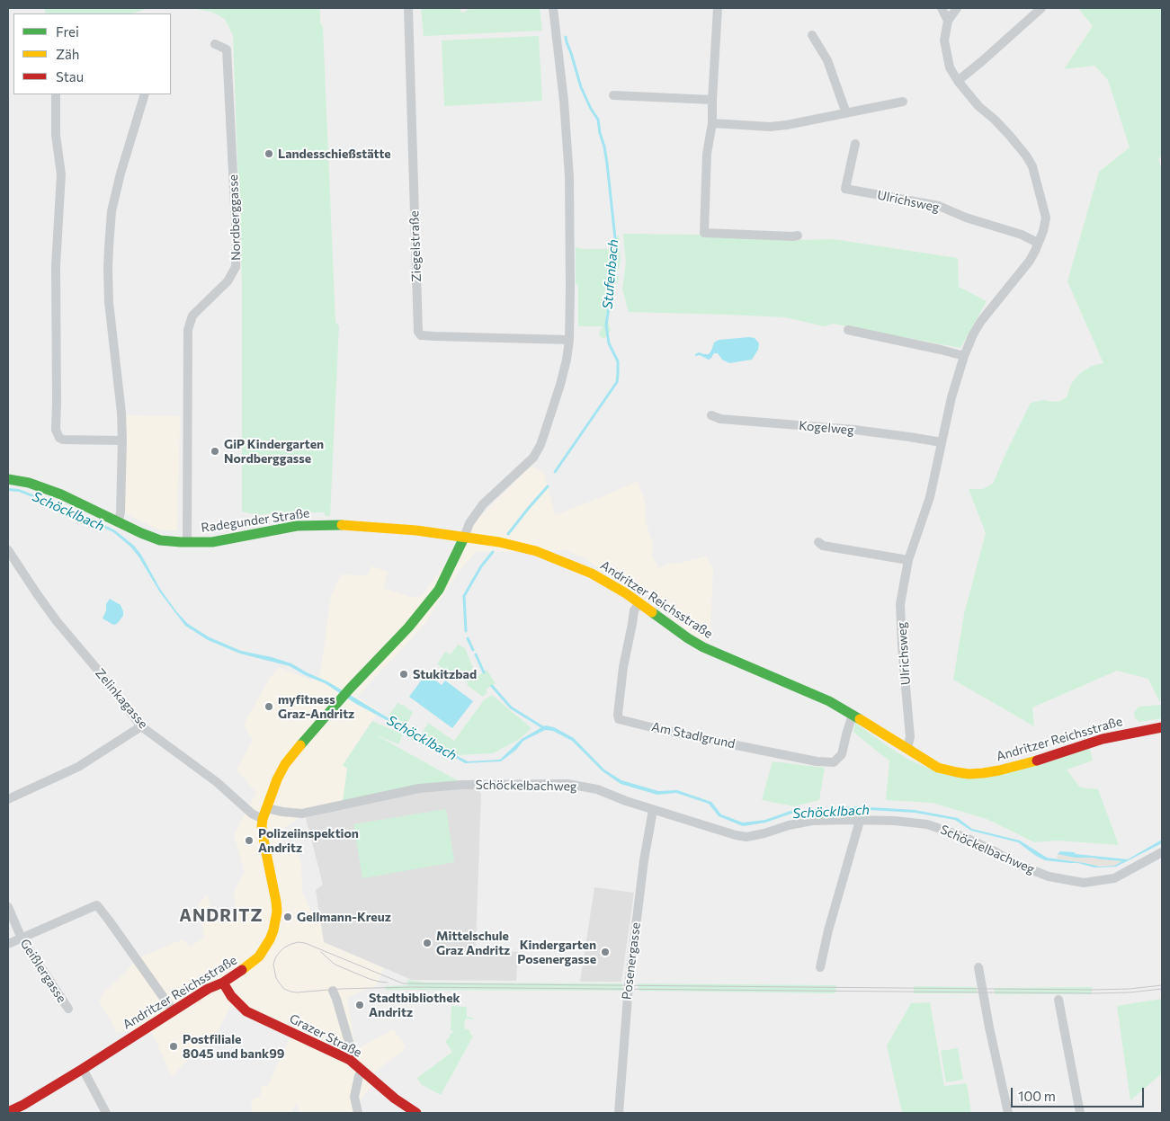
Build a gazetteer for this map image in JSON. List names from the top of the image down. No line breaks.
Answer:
{"streets":{"main road":["Radegunder Straße","Andritzer Reichsstraße","Grazer Straße"],"street":["Ulrichsweg","Nordberggasse","Ziegelstraße","Kogelweg","Zelinkagasse","Am Stadlgrund","Schöckelbachweg","Posenergasse","Geißlergasse"]},"crossings":[["Ulrichsweg","Kogelweg"],["Ulrichsweg","Andritzer Reichsstraße"],["Nordberggasse","Radegunder Straße"],["Radegunder Straße","Andritzer Reichsstraße"],["Andritzer Reichsstraße","Zelinkagasse"],["Andritzer Reichsstraße","Am Stadlgrund"],["Andritzer Reichsstraße","Schöckelbachweg"],["Andritzer Reichsstraße","Grazer Straße"],["Schöckelbachweg","Posenergasse"]],"districts":["ANDRITZ"],"water":["Stufenbach","Schöcklbach"],"places":["Landesschießstätte","GiP Kindergarten Nordberggasse","Stukitzbad","myfitness Graz-Andritz","Polizeiinspektion Andritz","Gellmann-Kreuz","Mittelschule Graz Andritz","Kindergarten Posenergasse","Stadtbibliothek Andritz","Postfiliale 8045 und bank99"],"legend":["Frei","Zäh","Stau"],"scale_bar":"100 m"}
